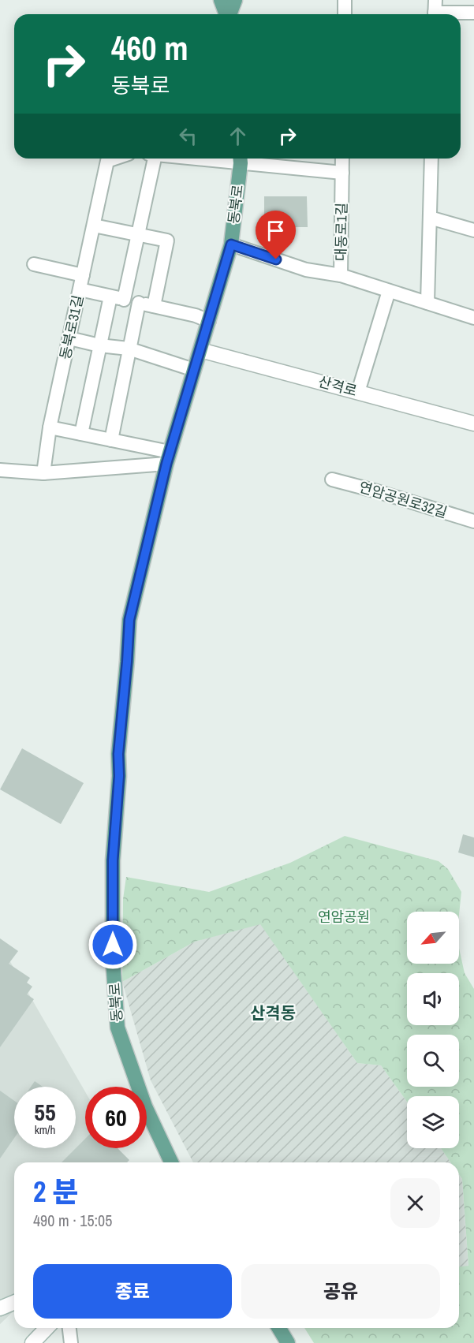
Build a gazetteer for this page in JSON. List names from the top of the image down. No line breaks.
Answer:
{"streets":{"main road":["동북로"],"street":["대동로1길","동북로31길","산격로","연암공원로32길"]},"crossings":[["동북로","대동로1길"],["동북로","산격로"]],"districts":["산격동"],"parks":["연암공원"],"north":"bottom left","page":{"turn":["460 m","동북로"],"speed":"55 km/h","limit":"60","heading":["2 분","490 m · 15:05"],"buttons":["종료","공유"]}}
